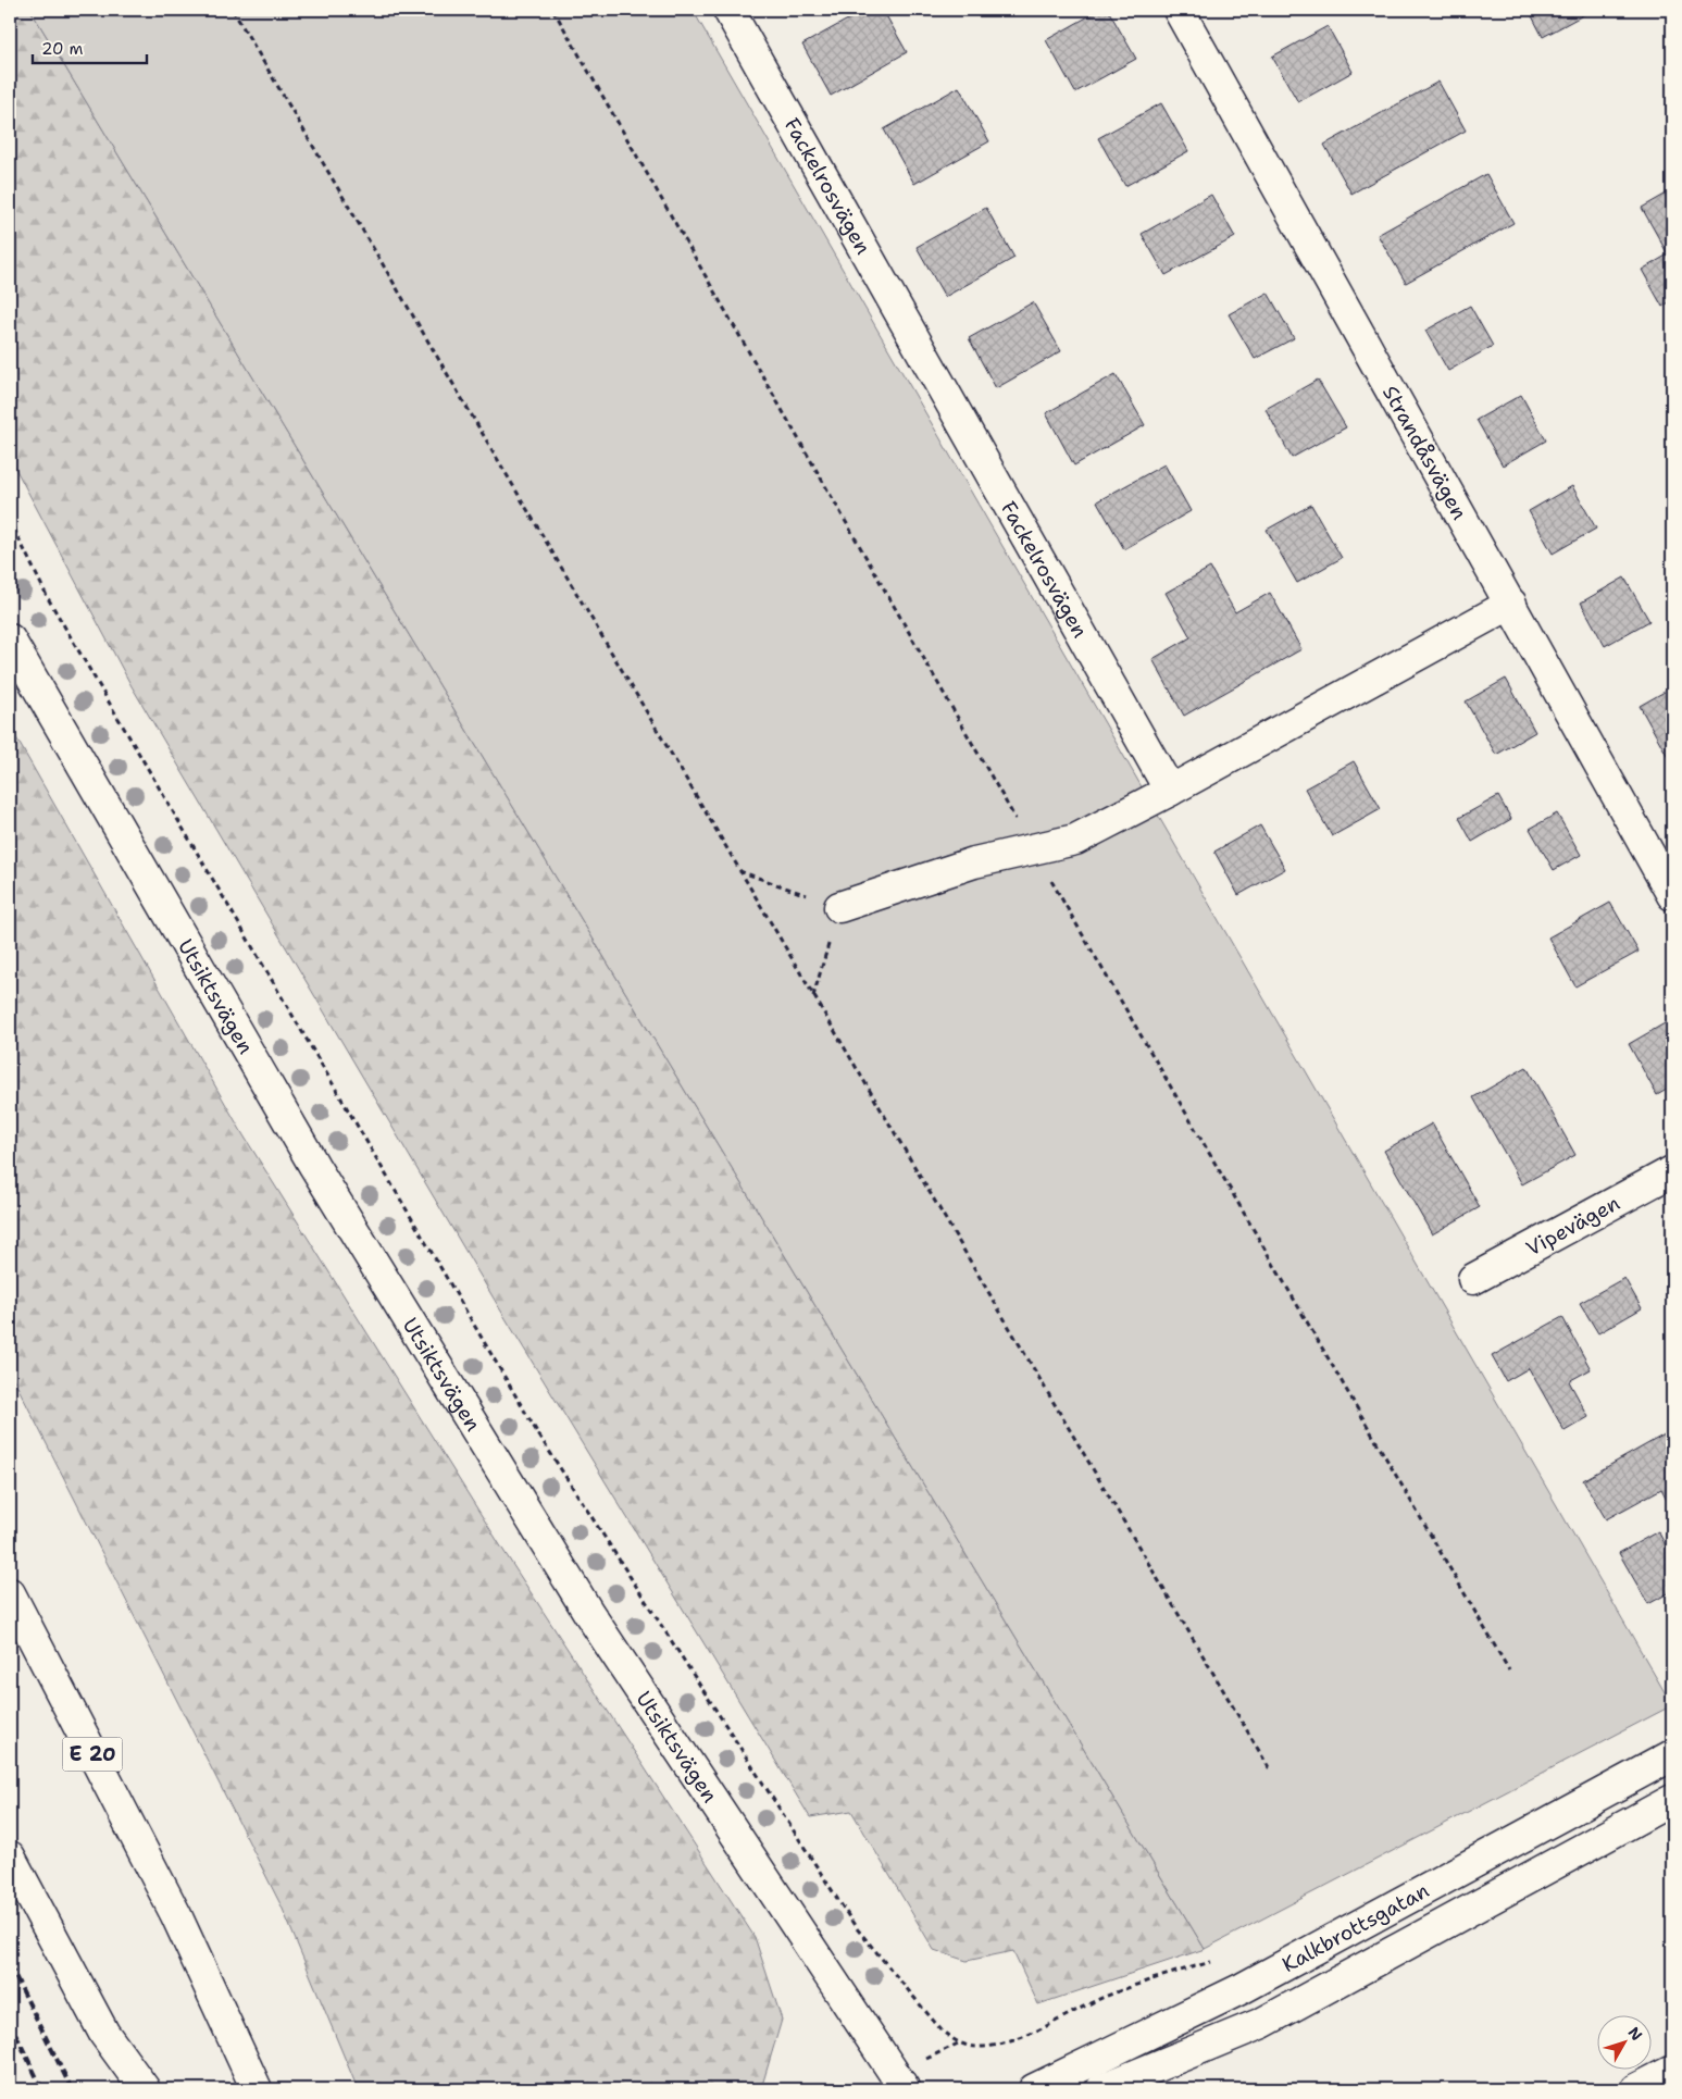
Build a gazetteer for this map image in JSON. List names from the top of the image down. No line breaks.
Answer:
{"streets":{"main road":["Fackelrosvägen","Strandåsvägen","Utsiktsvägen","Vipevägen","E 20","Kalkbrottsgatan"]},"scale_bar":"20 m","north":"top right"}
